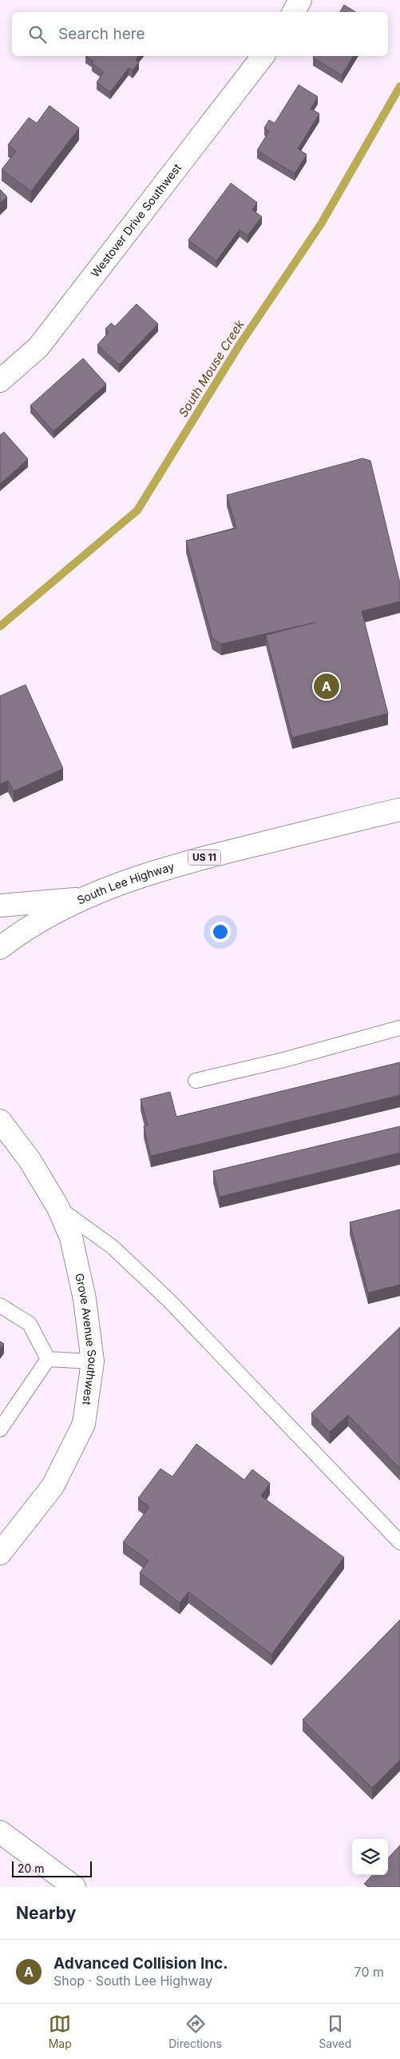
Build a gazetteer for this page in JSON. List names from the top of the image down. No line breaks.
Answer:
{"streets":{"street":["Westover Drive Southwest","US 11","South Lee Highway","Grove Avenue Southwest"]},"water":["South Mouse Creek"],"scale_bar":"20 m","page":{"search":"Search here","pins":"A","scale":"20 m","heading":"Nearby","list":[{"mark":"A","name":"Advanced Collision Inc.","note":"Shop · South Lee Highway","value":"70 m"}],"nav":["Map","Directions","Saved"]}}
